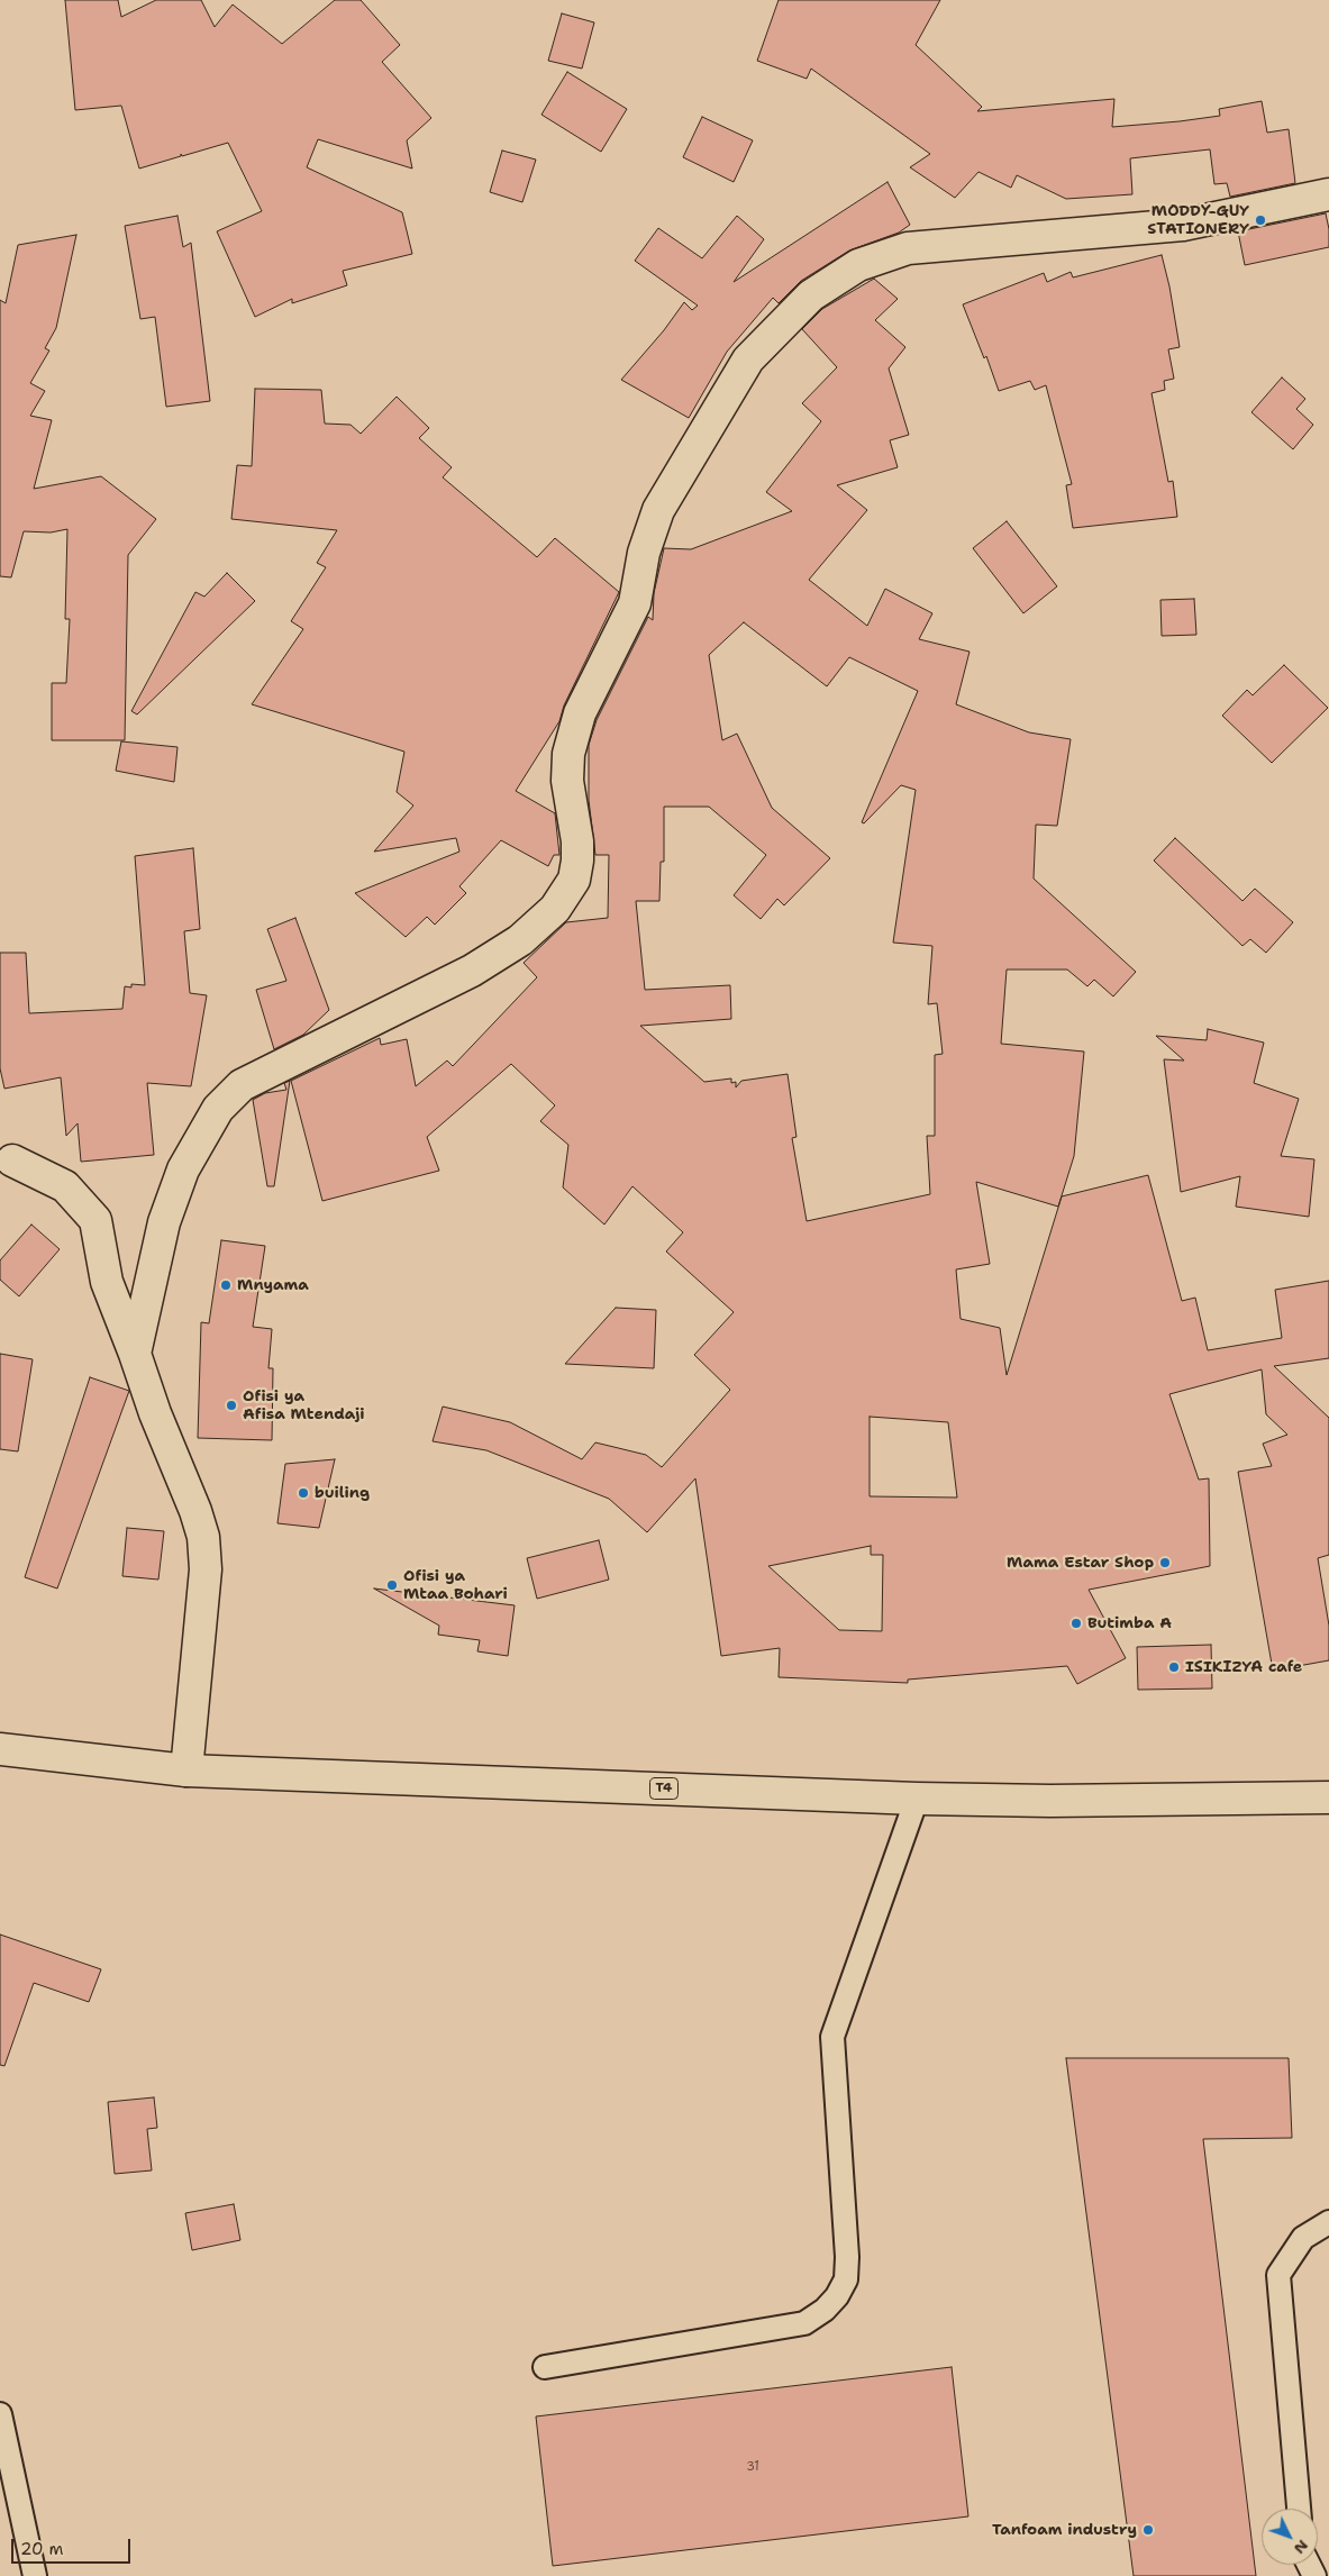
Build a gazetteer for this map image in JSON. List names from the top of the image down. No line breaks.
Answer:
{"streets":{"main road":["T4"]},"places":["MODDY-GUY STATIONERY","Mnyama","Ofisi ya Afisa Mtendaji","builing","Mama Estar Shop","Ofisi ya Mtaa Bohari","Butimba A","ISIKIZYA cafe","Tanfoam industry"],"house_numbers":["31"],"scale_bar":"20 m","north":"bottom right"}
